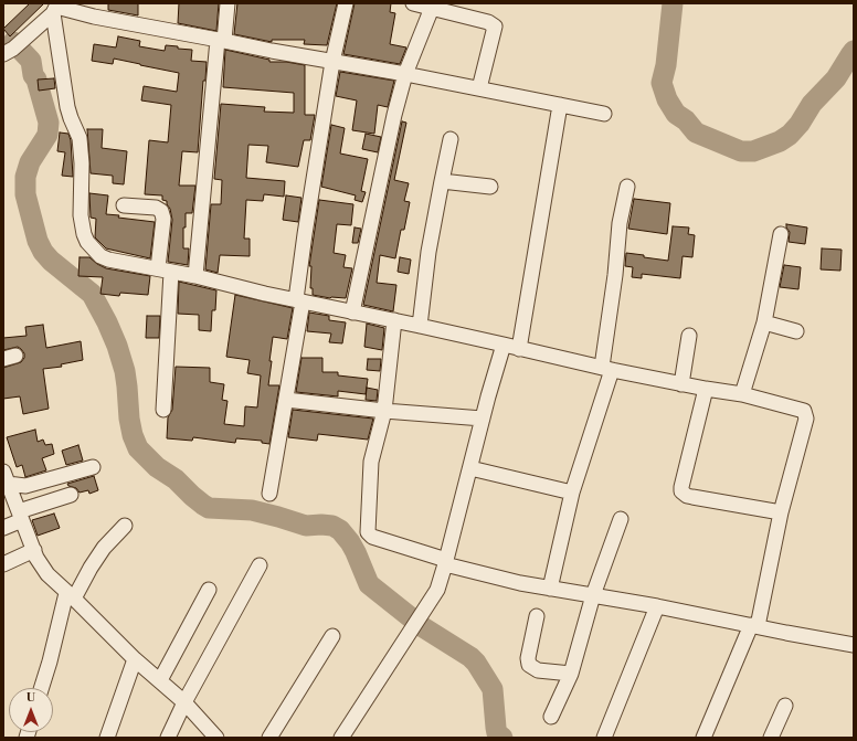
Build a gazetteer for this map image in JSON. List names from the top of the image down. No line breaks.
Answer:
{"north":"top"}
